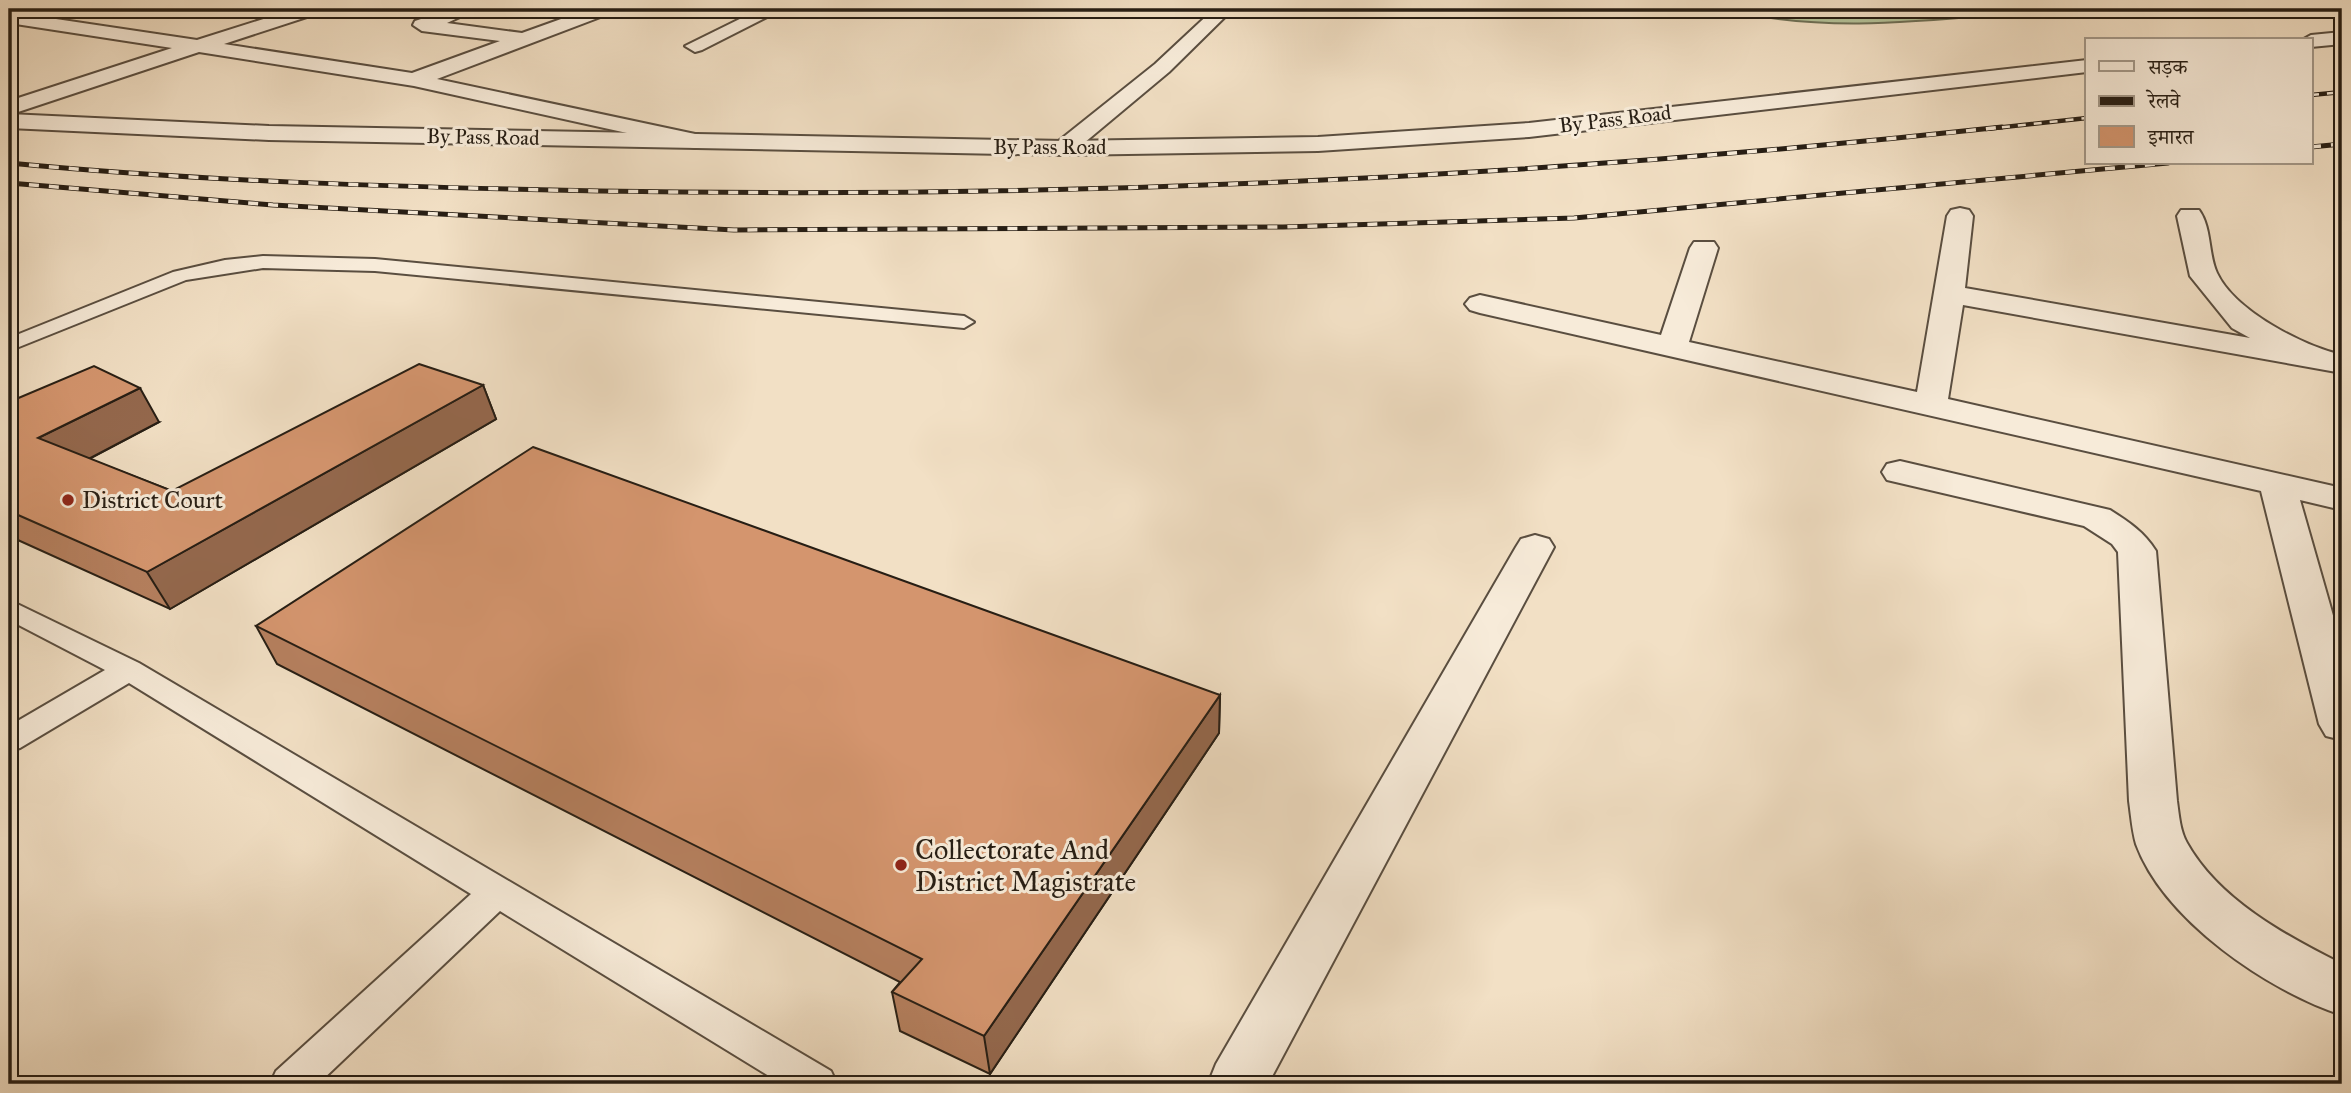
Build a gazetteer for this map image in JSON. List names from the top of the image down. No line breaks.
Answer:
{"streets":{"street":["By Pass Road"]},"places":["District Court","Collectorate And District Magistrate"],"legend":["सड़क","रेलवे","इमारत"]}
